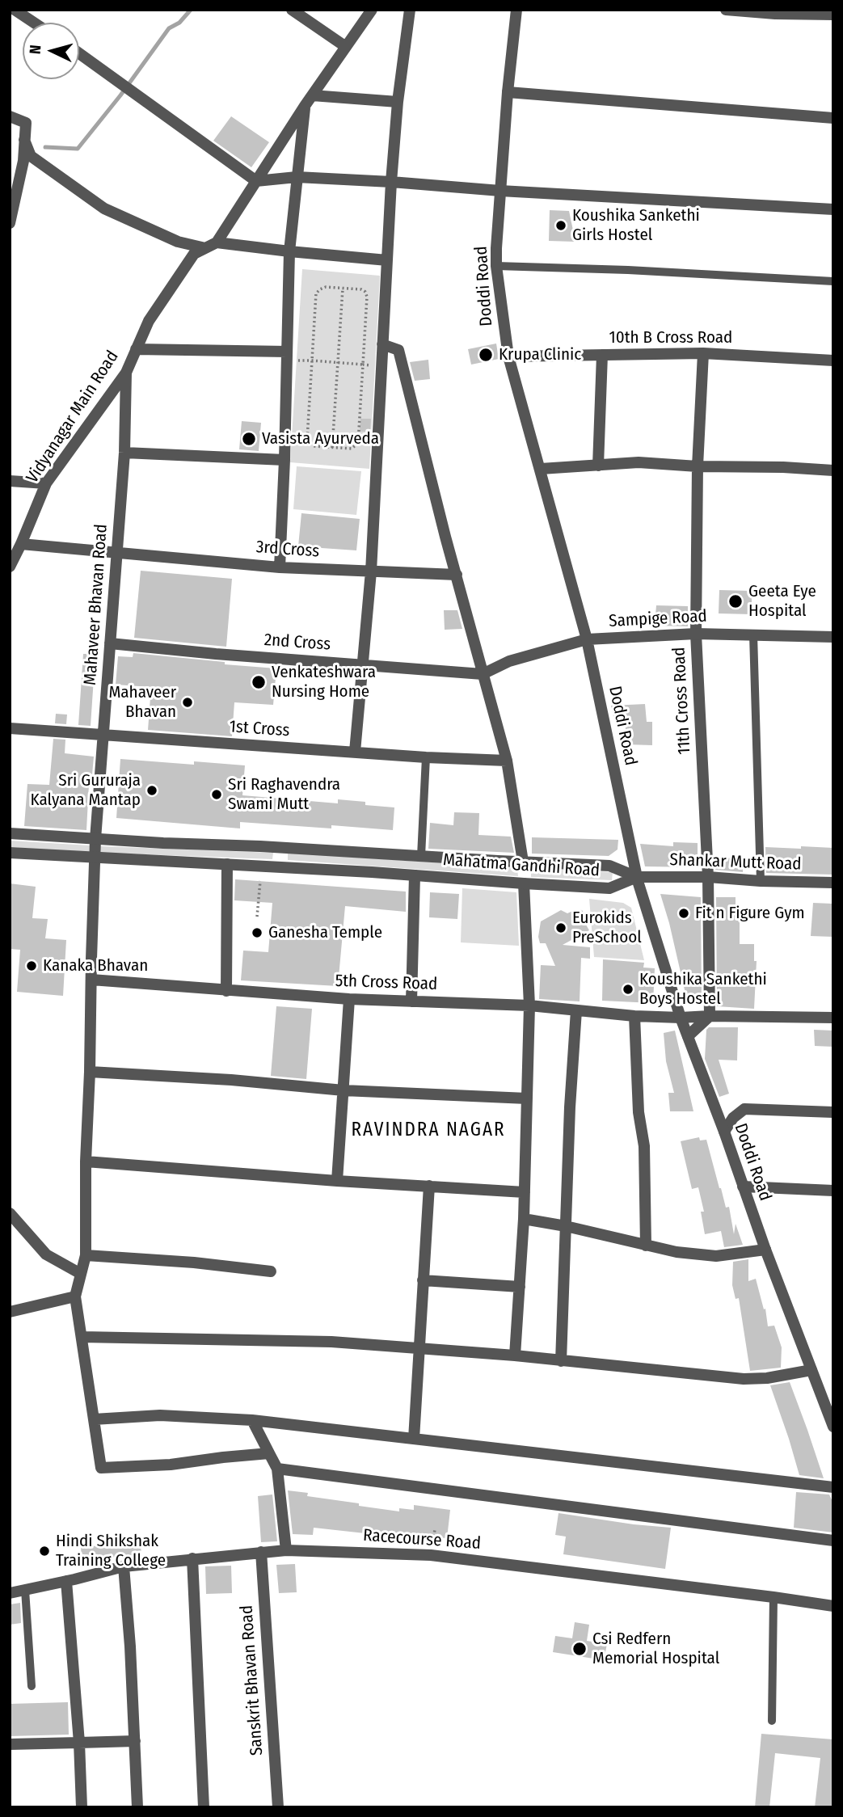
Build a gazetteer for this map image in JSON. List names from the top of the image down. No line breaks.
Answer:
{"streets":{"street":["Doddi Road","10th B Cross Road","Vidyanagar Main Road","3rd Cross","Mahaveer Bhavan Road","Sampige Road","2nd Cross","11th Cross Road","1st Cross","Shankar Mutt Road","Mahatma Gandhi Road","5th Cross Road","Racecourse Road","Sanskrit Bhavan Road"]},"crossings":[["Doddi Road","10th B Cross Road"],["Doddi Road","Sampige Road"],["Doddi Road","Shankar Mutt Road"],["Doddi Road","Mahatma Gandhi Road"],["Doddi Road","5th Cross Road"],["10th B Cross Road","11th Cross Road"],["Vidyanagar Main Road","3rd Cross"],["Vidyanagar Main Road","Mahaveer Bhavan Road"],["3rd Cross","Mahaveer Bhavan Road"],["Mahaveer Bhavan Road","2nd Cross"],["Mahaveer Bhavan Road","1st Cross"],["Mahaveer Bhavan Road","Mahatma Gandhi Road"],["Mahaveer Bhavan Road","5th Cross Road"],["Sampige Road","2nd Cross"],["Sampige Road","11th Cross Road"],["11th Cross Road","Shankar Mutt Road"],["11th Cross Road","5th Cross Road"],["Shankar Mutt Road","Mahatma Gandhi Road"],["Racecourse Road","Sanskrit Bhavan Road"]],"districts":["RAVINDRA NAGAR"],"places":["Koushika Sankethi Girls Hostel","Krupa Clinic","Vasista Ayurveda","Geeta Eye Hospital","Venkateshwara Nursing Home","Mahaveer Bhavan","Sri Gururaja Kalyana Mantap","Sri Raghavendra Swami Mutt","Fit n Figure Gym","Eurokids PreSchool","Ganesha Temple","Kanaka Bhavan","Koushika Sankethi Boys Hostel","Hindi Shikshak Training College","Csi Redfern Memorial Hospital"],"north":"left"}
